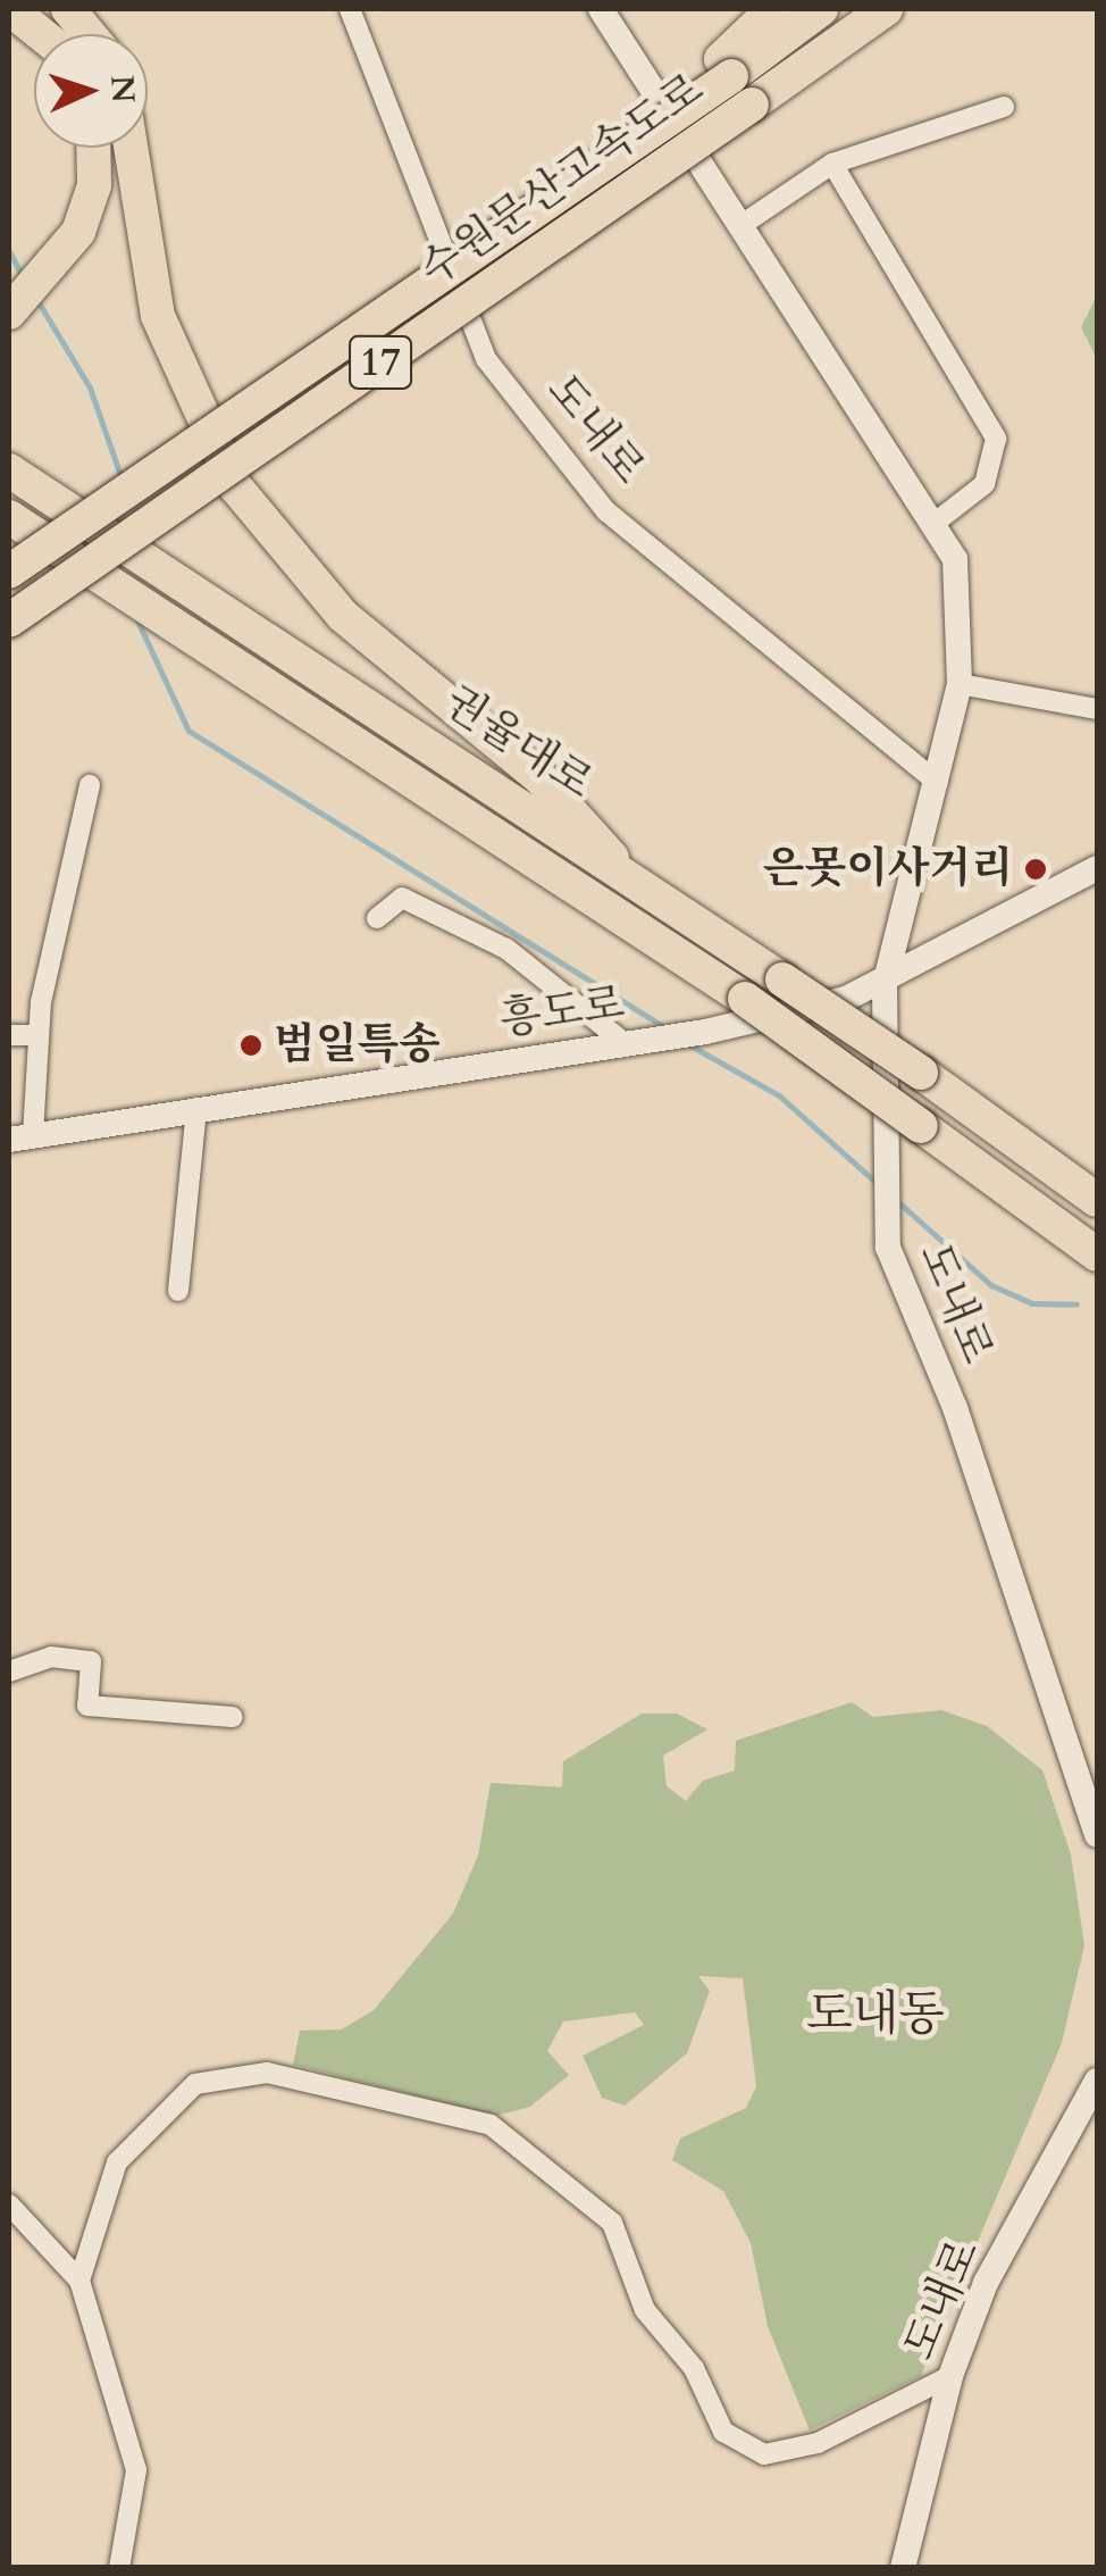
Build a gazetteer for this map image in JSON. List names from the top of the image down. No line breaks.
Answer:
{"streets":{"highway":["수원문산고속도로","17","권율대로"],"street":["도내로","흥도로"]},"crossings":[["도내로","흥도로"]],"districts":["도내동"],"places":["은못이사거리","범일특송"],"north":"right"}
